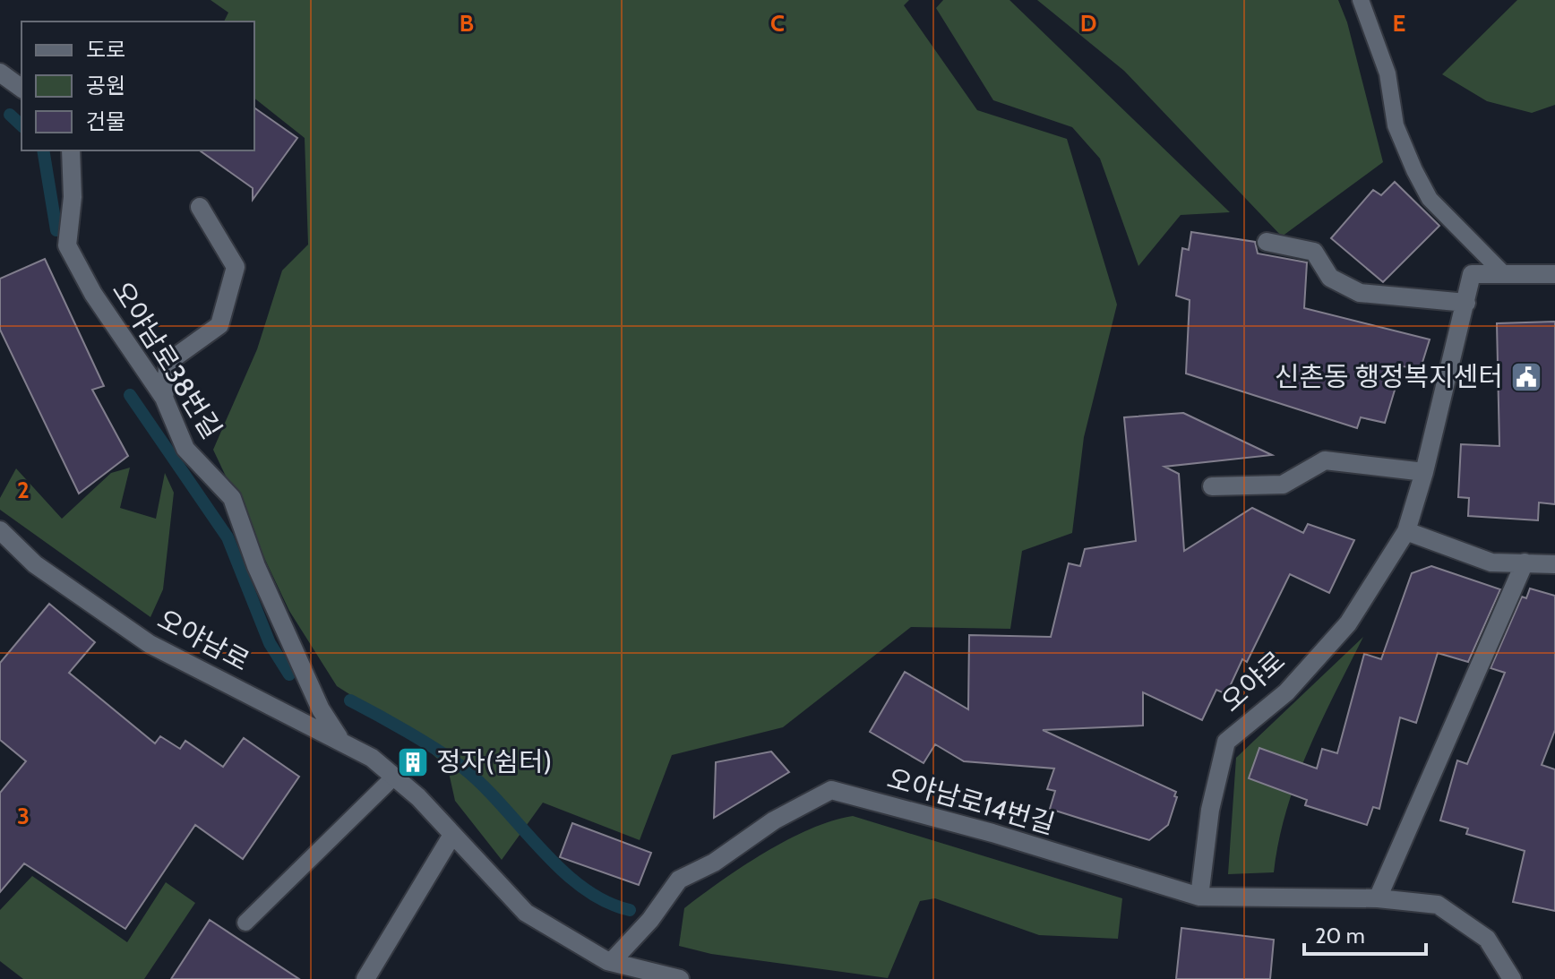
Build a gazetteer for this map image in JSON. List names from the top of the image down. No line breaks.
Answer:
{"streets":{"street":["오야남로38번길","오야남로","오야로","오야남로14번길"]},"crossings":[["오야남로38번길","오야남로"],["오야남로","오야남로14번길"],["오야로","오야남로14번길"]],"places":{"public building":["신촌동 행정복지센터"],"building":["정자(쉼터)"]},"legend":["도로","공원","건물"],"scale_bar":"20 m","grid":{"columns":["B","C","D","E"],"rows":["2","3"]}}
